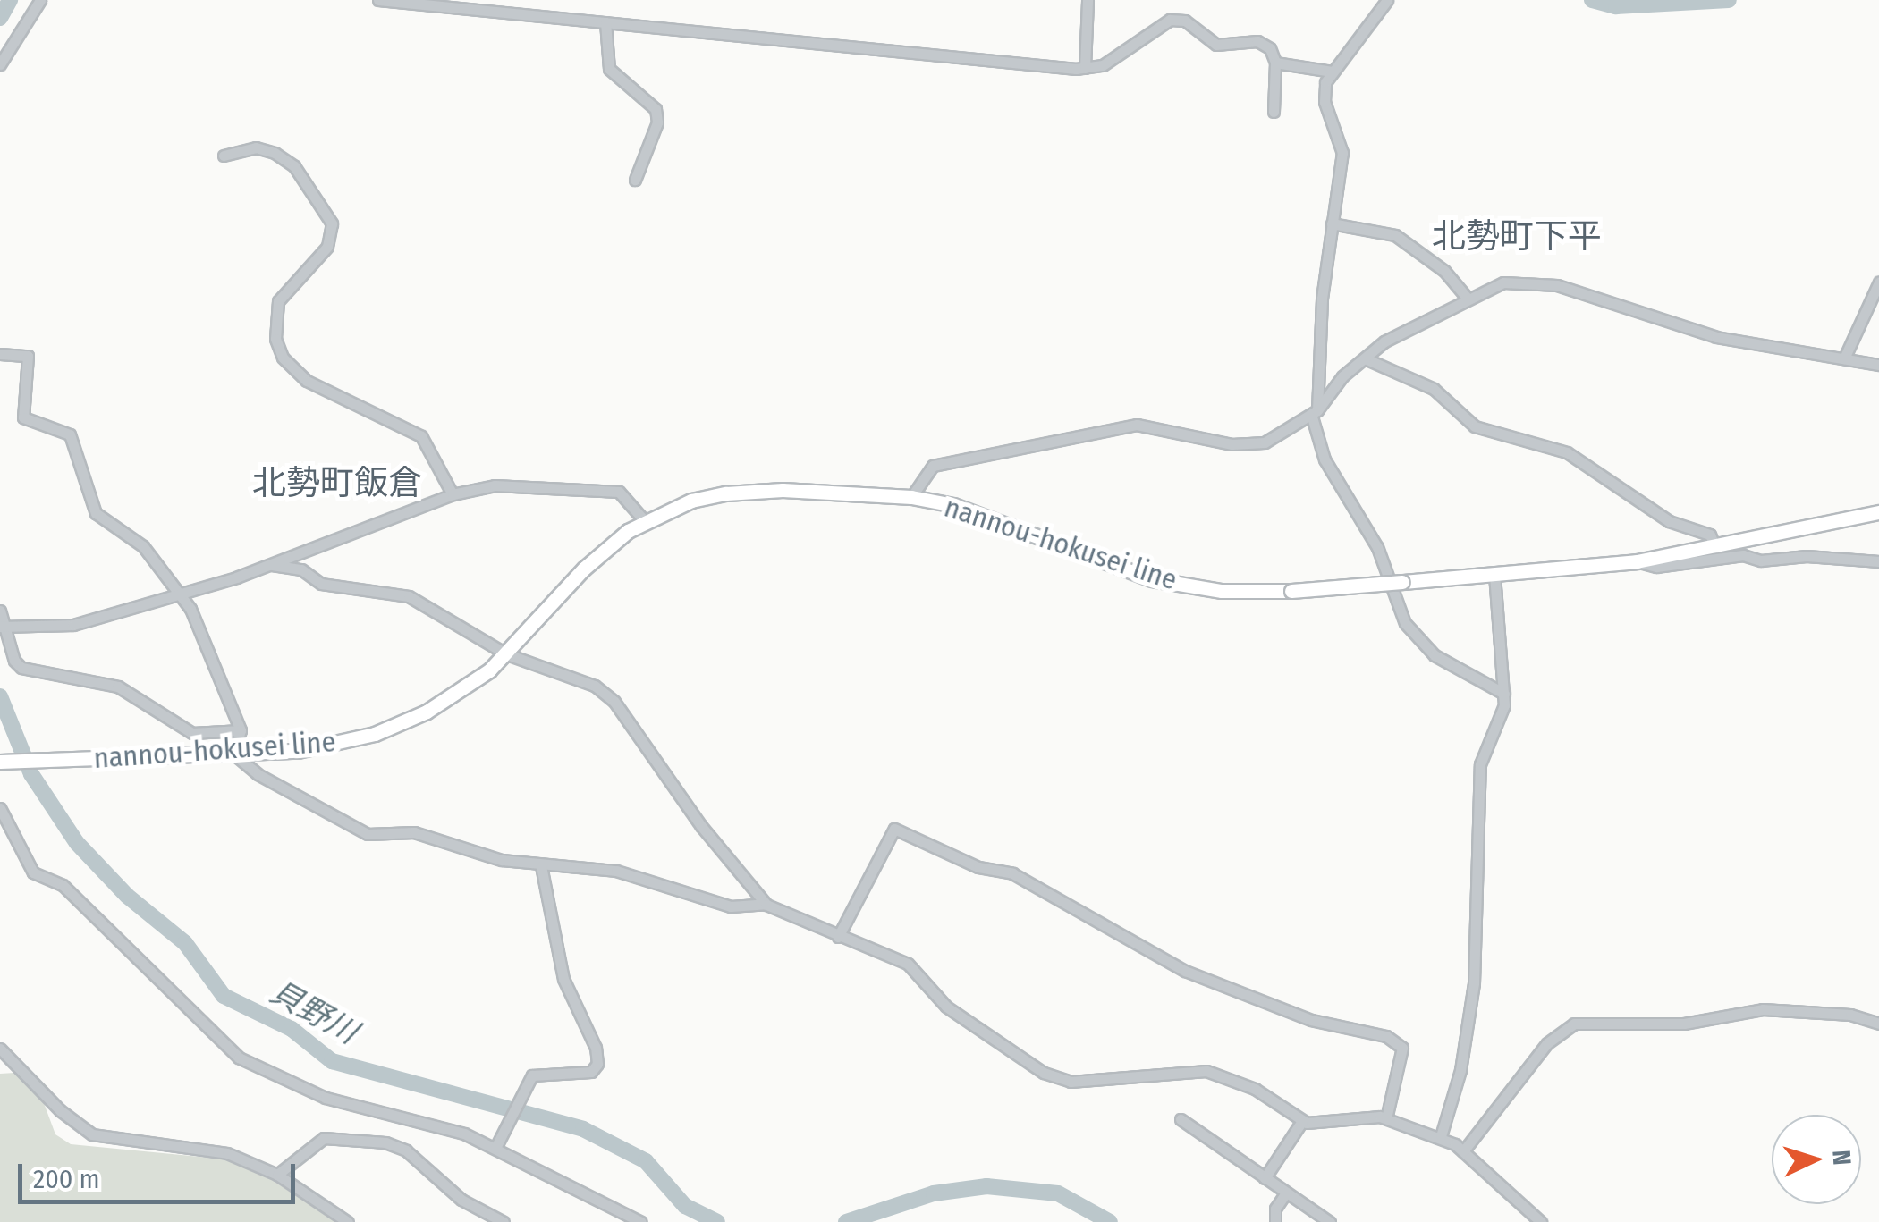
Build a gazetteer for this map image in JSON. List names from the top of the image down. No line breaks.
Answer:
{"streets":{"main road":["nannou-hokusei line"]},"districts":["北勢町下平","北勢町飯倉"],"water":["貝野川"],"scale_bar":"200 m","north":"right"}
